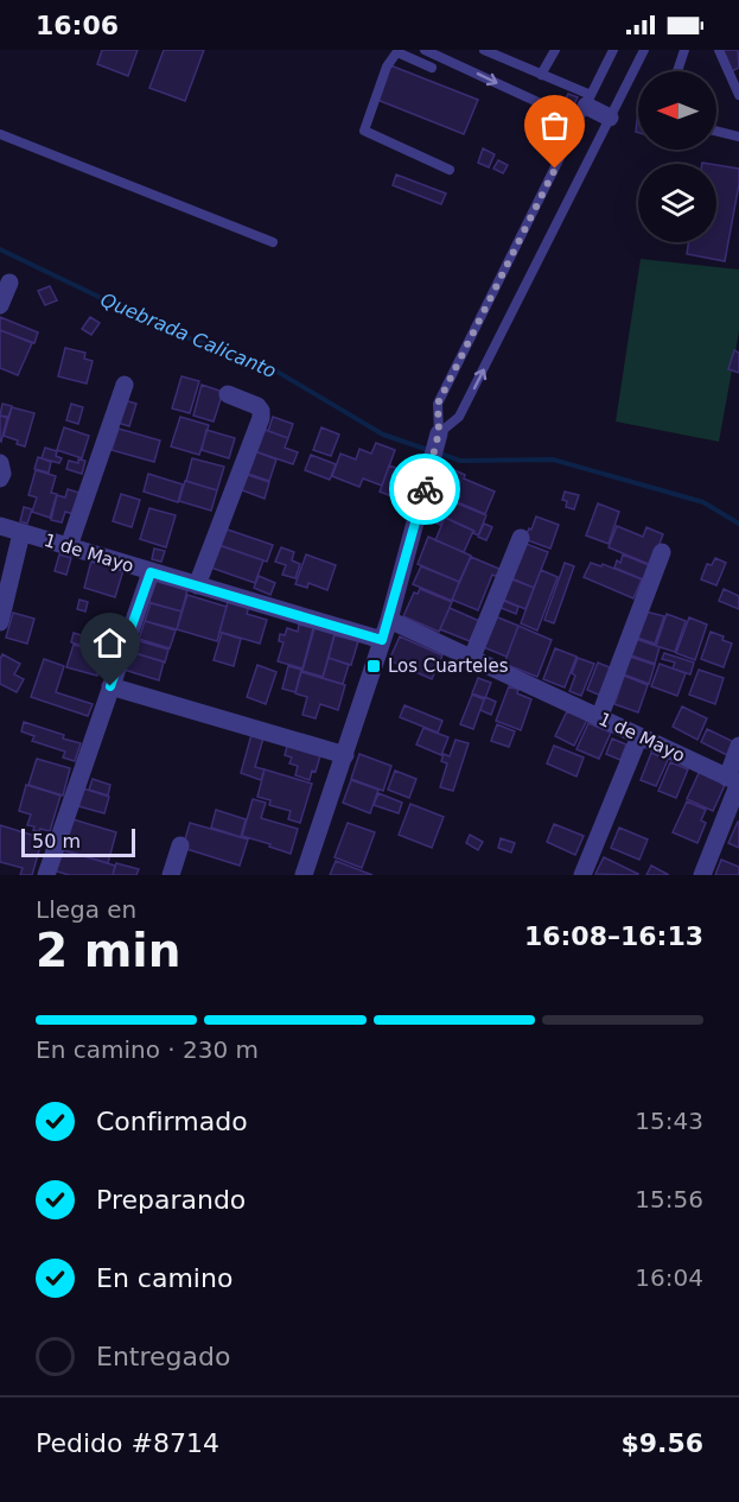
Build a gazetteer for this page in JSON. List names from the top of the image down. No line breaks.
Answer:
{"streets":{"street":["1 de Mayo"]},"water":["Quebrada Calicanto"],"places":{"transit":["Los Cuarteles"]},"scale_bar":"50 m","north":"left","page":{"status":"16:06","scale":"50 m","heading":["2 min","Llega en","16:08–16:13"],"panel":["Pedido #8714","$9.56"],"bar":"En camino · 230 m","list":[["Confirmado","15:43"],["Preparando","15:56"],["En camino","16:04"],"Entregado"]}}
